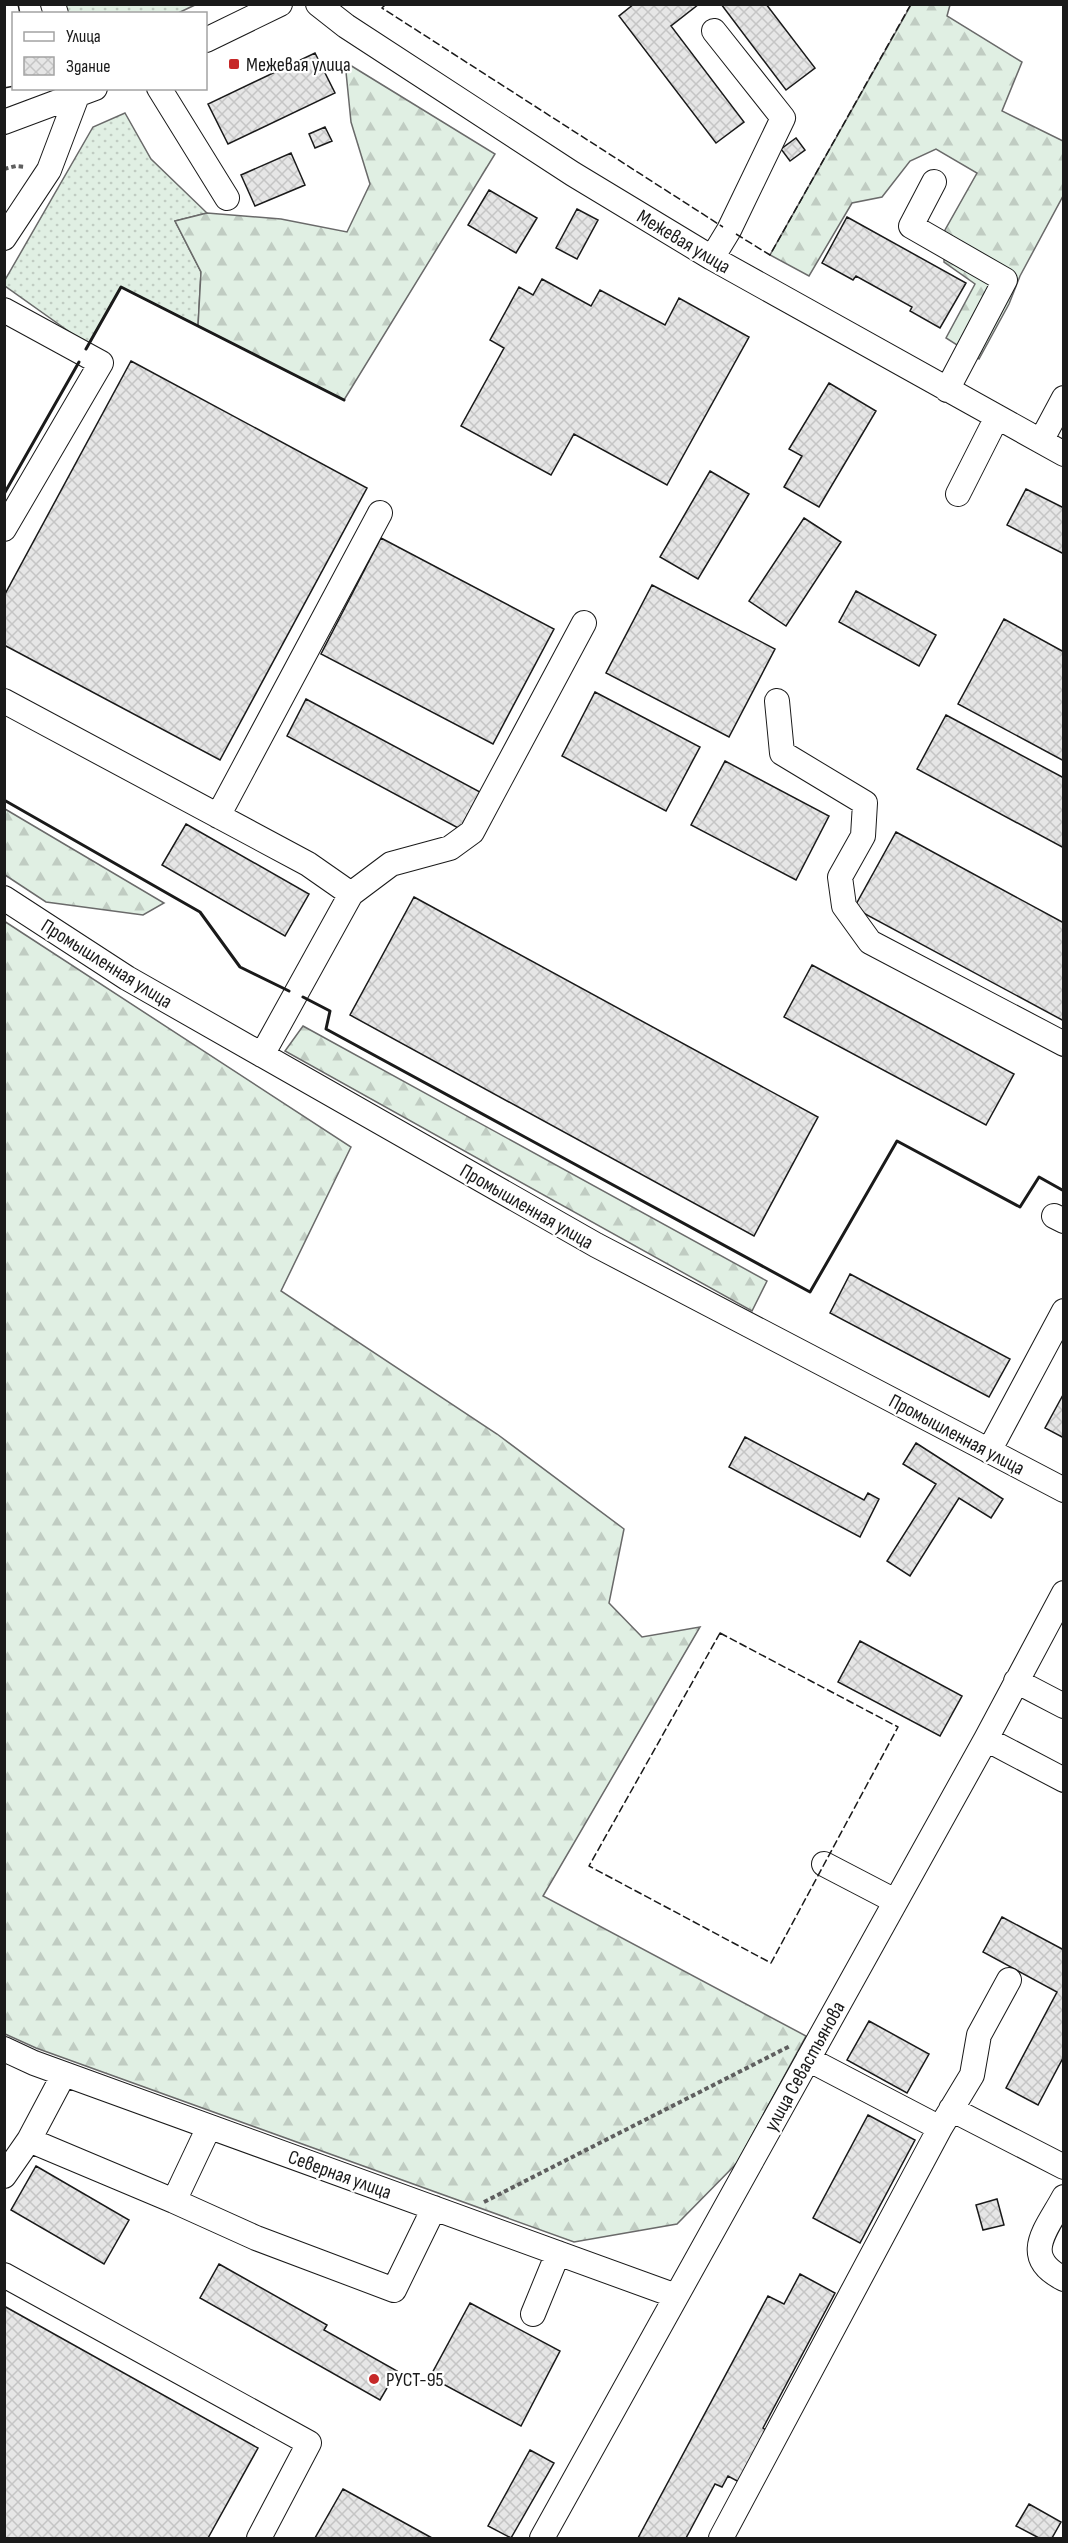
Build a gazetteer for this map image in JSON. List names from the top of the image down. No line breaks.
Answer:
{"streets":{"street":["Межевая улица","Промышленная улица","улица Севастьянова","Северная улица"]},"crossings":[["улица Севастьянова","Северная улица"]],"places":{"transit":["Межевая улица"],"other":["РУСТ-95"]},"legend":["Улица","Здание"]}
